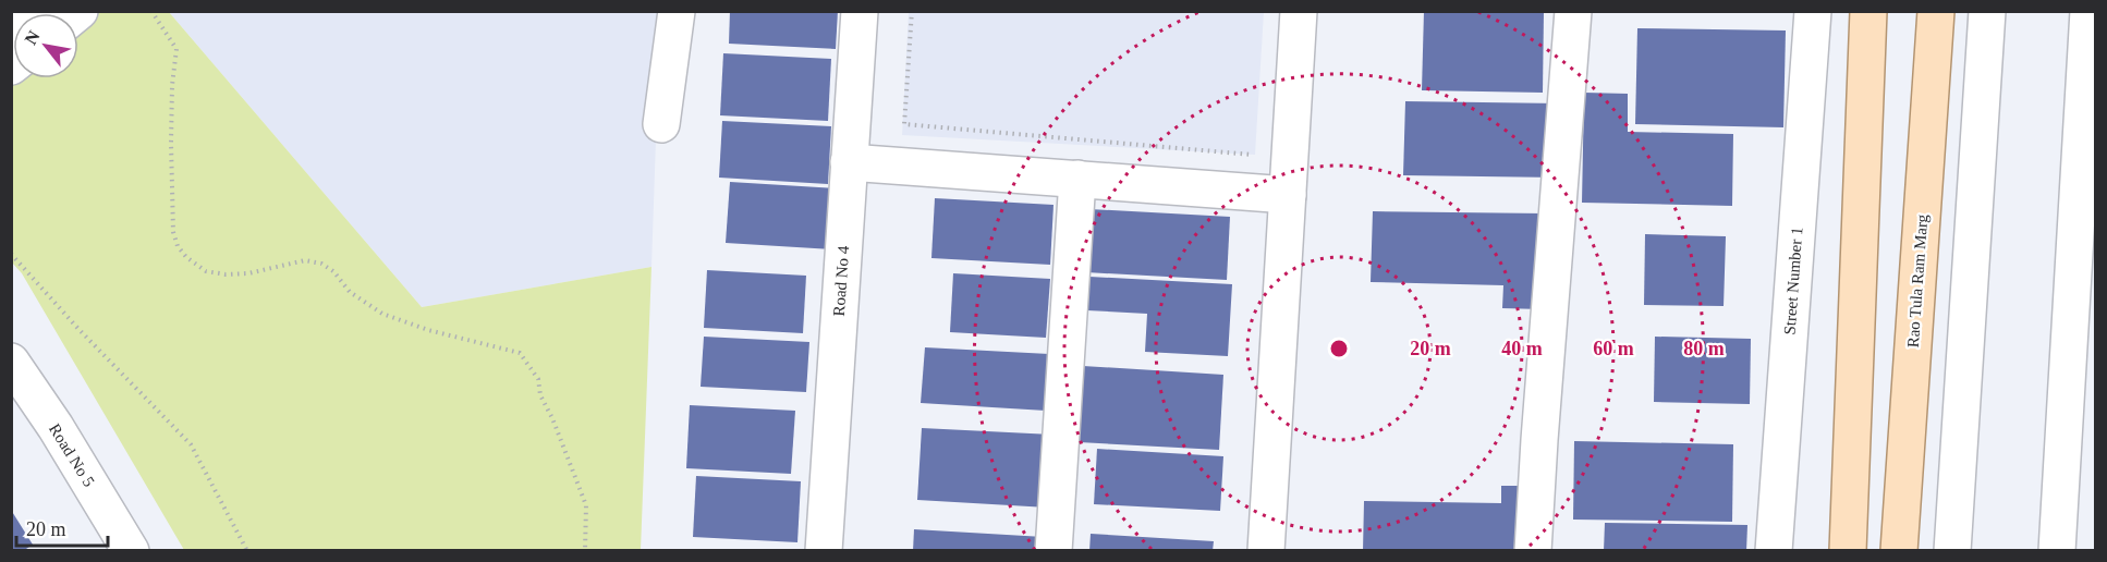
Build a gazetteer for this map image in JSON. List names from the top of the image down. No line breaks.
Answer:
{"streets":{"main road":["Rao Tula Ram Marg"],"street":["Road No 4","Street Number 1","Road No 5"]},"scale_bar":"20 m","north":"top left","rings":["20 m","40 m","60 m","80 m"]}
